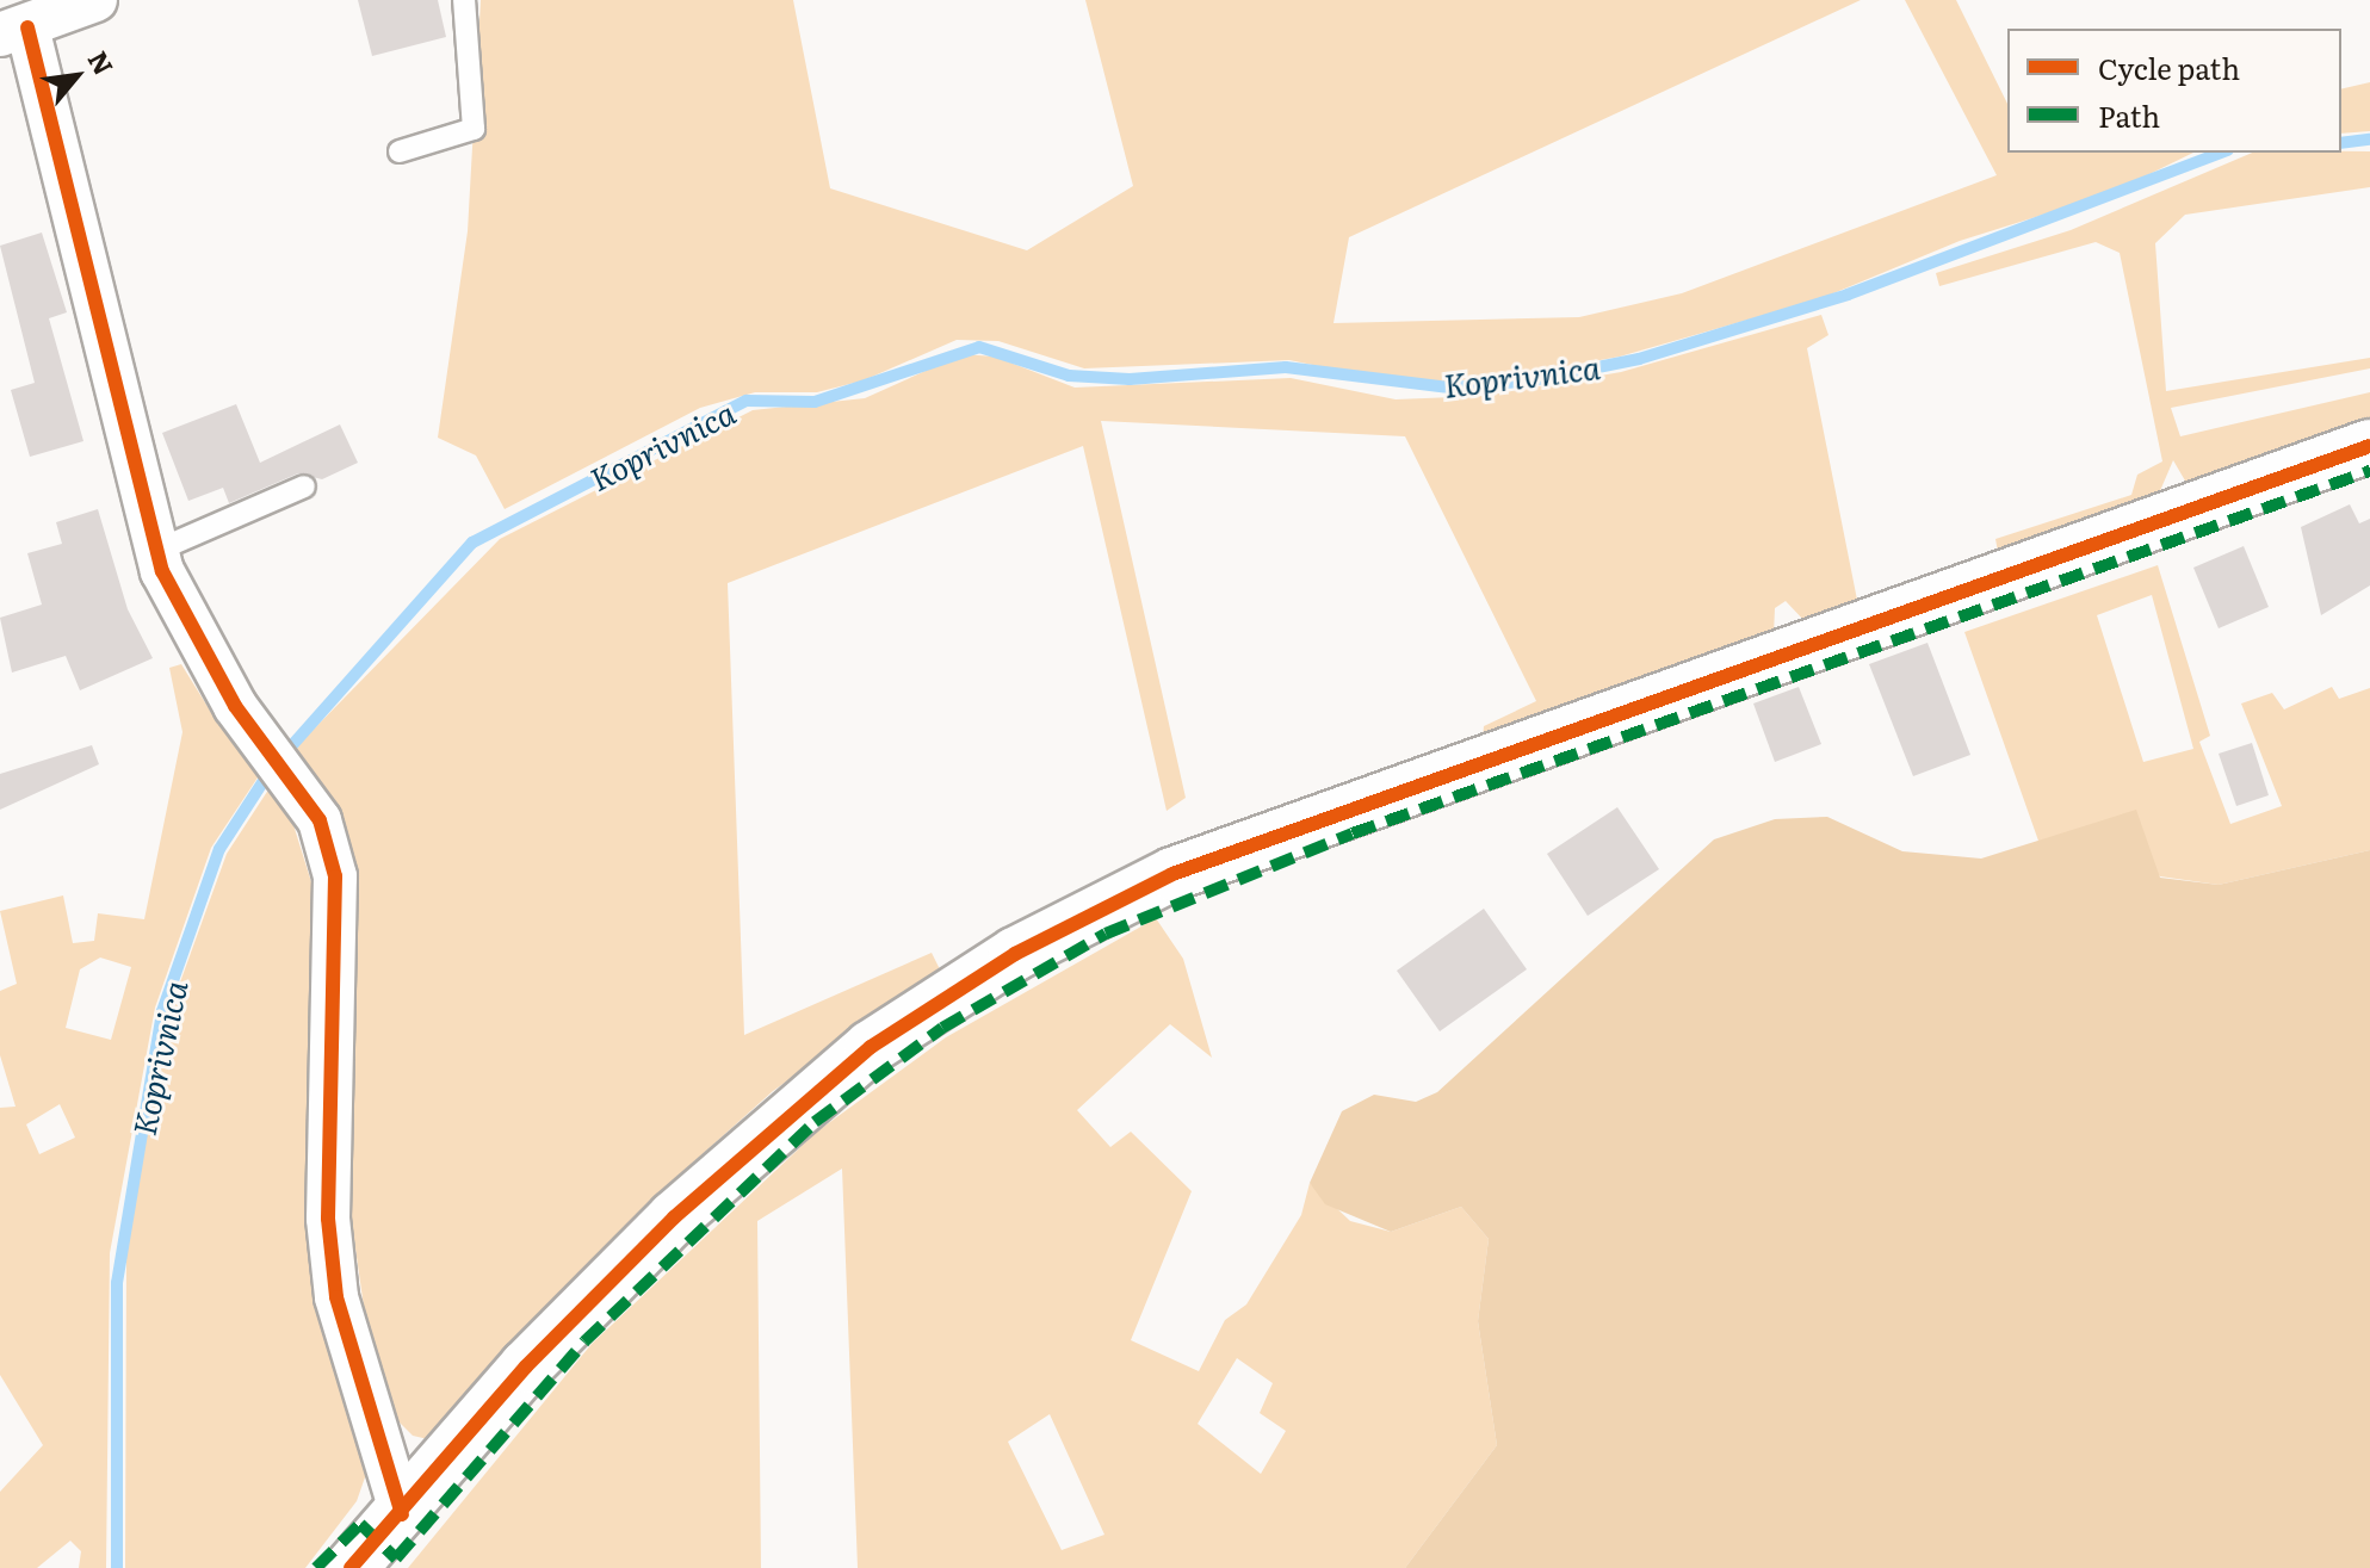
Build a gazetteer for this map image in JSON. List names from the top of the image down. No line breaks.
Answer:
{"water":["Koprivnica"],"legend":["Cycle path","Path"],"north":"top right"}
